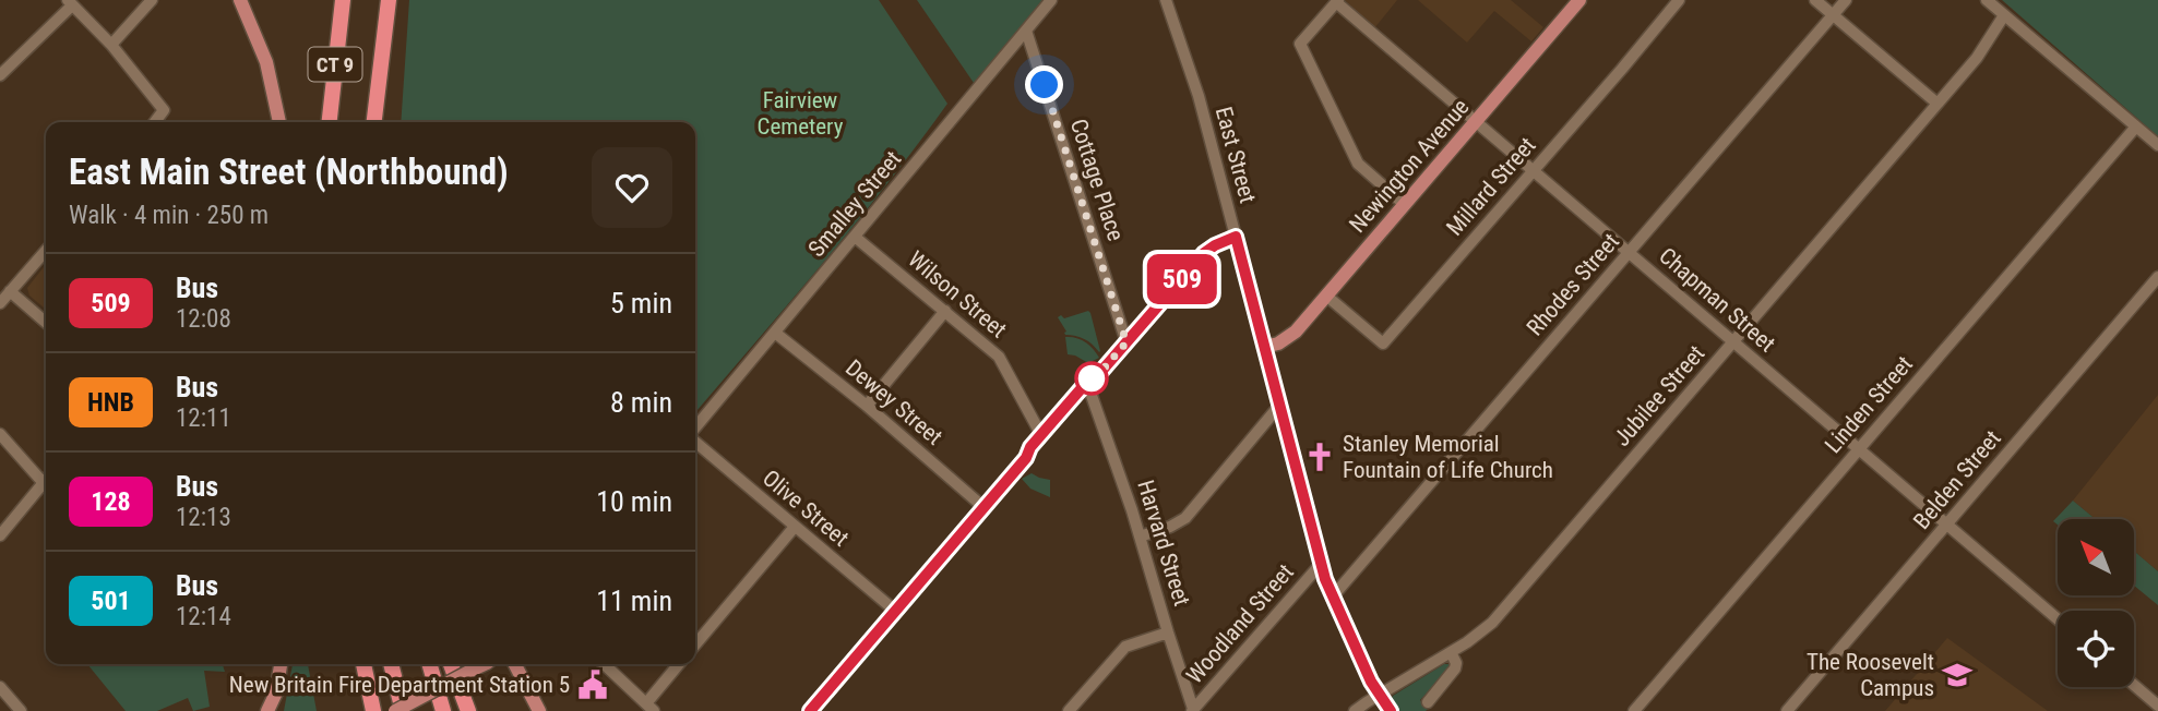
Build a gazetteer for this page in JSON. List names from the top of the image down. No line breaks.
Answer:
{"streets":{"highway":["CT 9"],"main road":["East Street","Newington Avenue"],"street":["Cottage Place","Millard Street","Smalley Street","Rhodes Street","Wilson Street","Chapman Street","Jubilee Street","Dewey Street","Linden Street","Belden Street","Olive Street","Harvard Street","Woodland Street"]},"crossings":[["East Street","Newington Avenue"],["East Street","Rhodes Street"],["East Street","Jubilee Street"],["East Street","Woodland Street"],["Newington Avenue","Millard Street"],["Newington Avenue","Chapman Street"],["Cottage Place","Smalley Street"],["Millard Street","Chapman Street"],["Smalley Street","Wilson Street"],["Smalley Street","Dewey Street"],["Rhodes Street","Chapman Street"],["Chapman Street","Jubilee Street"],["Chapman Street","Linden Street"],["Chapman Street","Belden Street"],["Harvard Street","Woodland Street"]],"parks":["Fairview Cemetery"],"places":{"church":["Stanley Memorial Fountain of Life Church"],"school or university":["The Roosevelt Campus"],"public building":["New Britain Fire Department Station 5"]},"lines":["bus line 509"],"north":"top left","page":{"on_map":"509","heading":["East Main Street (Northbound)","Walk · 4 min · 250 m"],"list":[{"mark":"509","name":"Bus","note":"12:08","value":"5 min"},{"mark":"HNB","name":"Bus","note":"12:11","value":"8 min"},{"mark":"128","name":"Bus","note":"12:13","value":"10 min"},{"mark":"501","name":"Bus","note":"12:14","value":"11 min"}]}}
